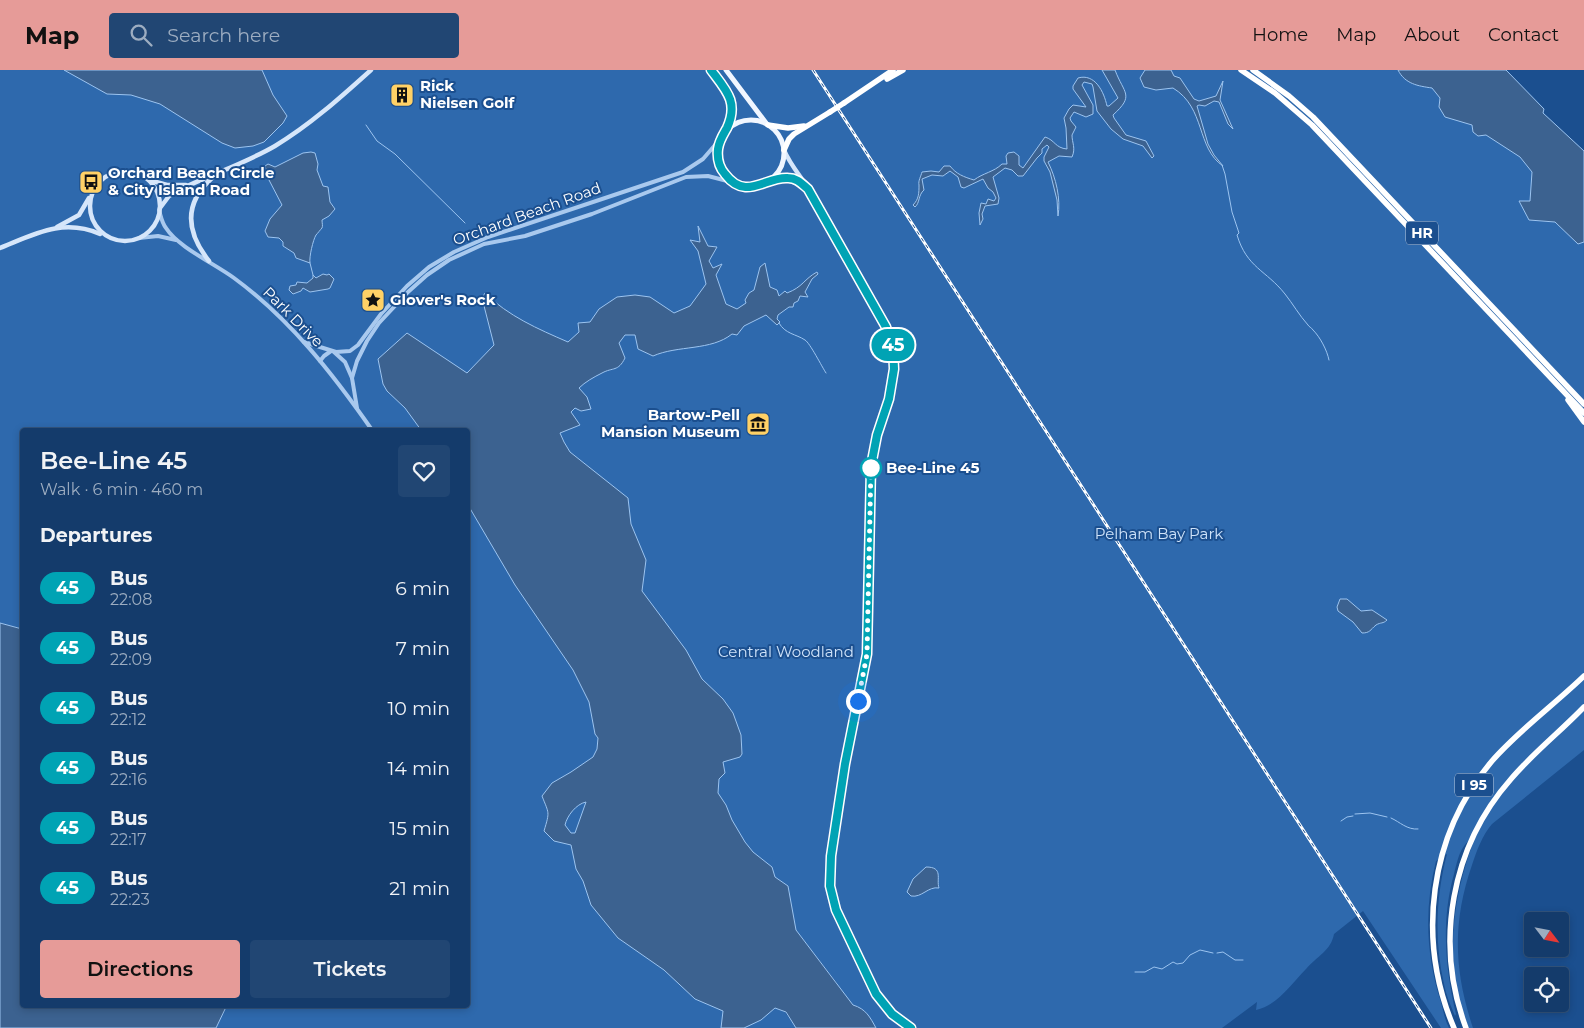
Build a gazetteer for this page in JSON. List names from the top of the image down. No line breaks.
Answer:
{"streets":{"highway":["HR","I 95"],"street":["Orchard Beach Road","Park Drive"]},"crossings":[["Orchard Beach Road","Park Drive"]],"parks":["Pelham Bay Park","Central Woodland"],"places":{"building":["Rick Nielsen Golf"],"bus stop":["Orchard Beach Circle & City Island Road"],"place":["Glover's Rock"],"museum":["Bartow-Pell Mansion Museum"],"other":["Bee-Line 45"]},"lines":["bus line 45"],"north":"bottom right","page":{"header":"Map","search":"Search here","nav":["Home","Map","About","Contact"],"on_map":"45","heading":[["Bee-Line 45","Walk · 6 min · 460 m"],"Departures"],"list":[{"mark":"45","name":"Bus","note":"22:08","value":"6 min"},{"mark":"45","name":"Bus","note":"22:09","value":"7 min"},{"mark":"45","name":"Bus","note":"22:12","value":"10 min"},{"mark":"45","name":"Bus","note":"22:16","value":"14 min"},{"mark":"45","name":"Bus","note":"22:17","value":"15 min"},{"mark":"45","name":"Bus","note":"22:23","value":"21 min"}],"buttons":["Directions","Tickets"]}}
